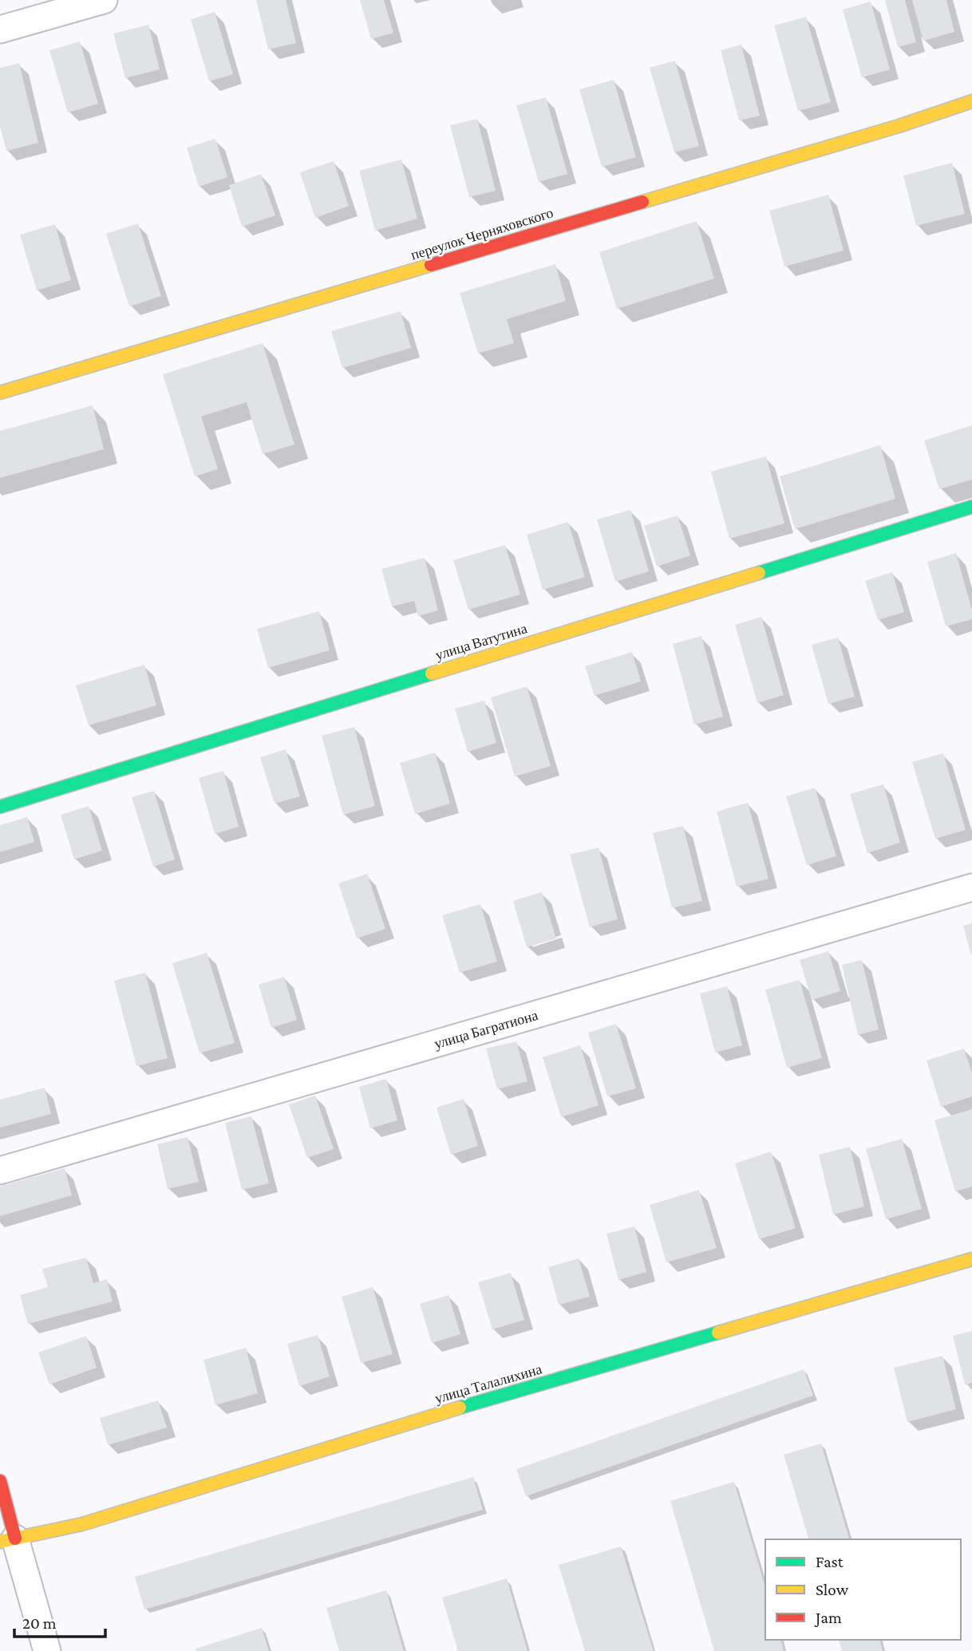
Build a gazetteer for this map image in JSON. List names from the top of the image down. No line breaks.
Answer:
{"streets":{"street":["переулок Черняховского","улица Ватутина","улица Багратиона","улица Талалихина"]},"legend":["Fast","Slow","Jam"],"scale_bar":"20 m"}
